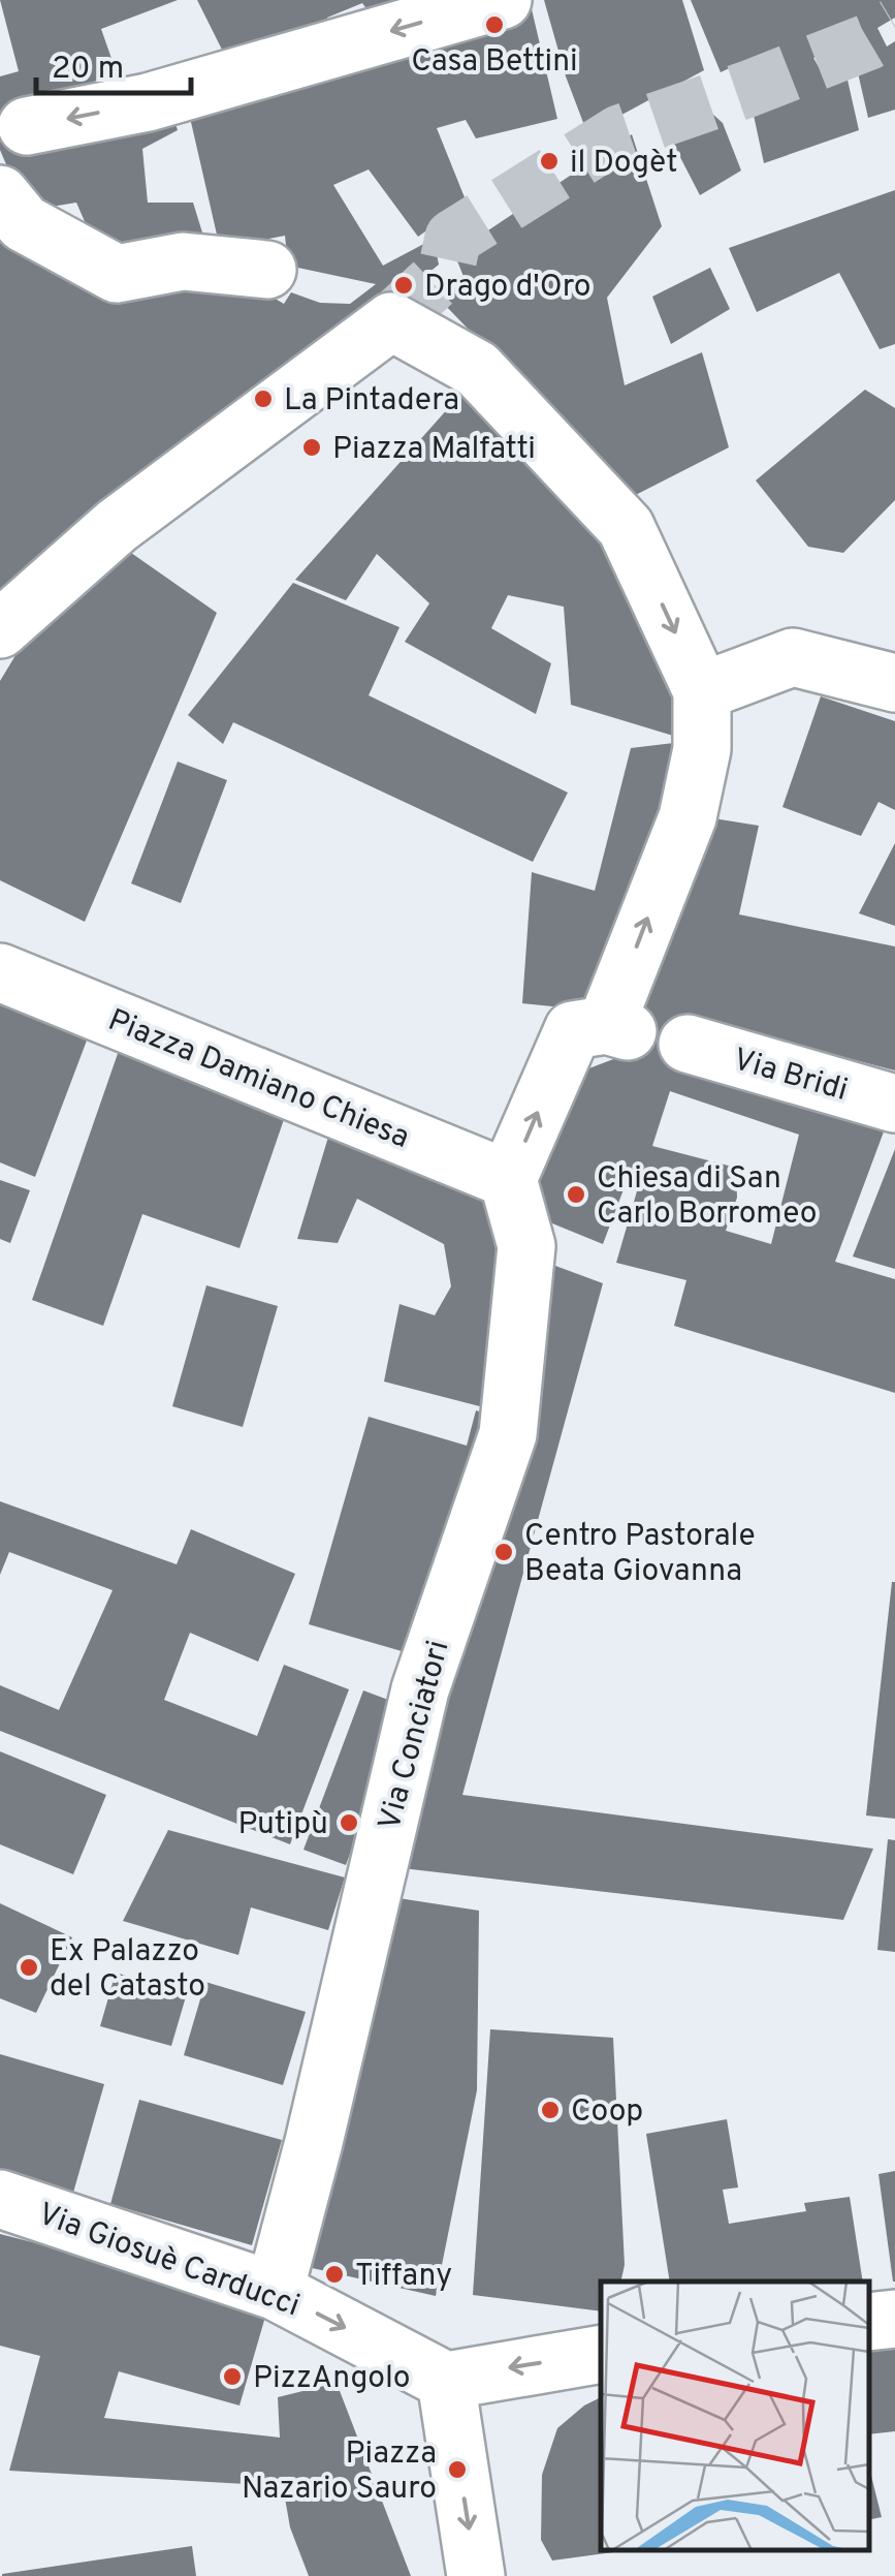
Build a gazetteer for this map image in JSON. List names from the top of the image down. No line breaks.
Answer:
{"streets":{"street":["Via Bridi","Piazza Damiano Chiesa","Via Conciatori","Via Giosuè Carducci"]},"crossings":[["Piazza Damiano Chiesa","Via Conciatori"],["Via Conciatori","Via Giosuè Carducci"]],"one_way":["Via Giosuè Carducci"],"places":["Casa Bettini","il Dogèt","Drago d'Oro","La Pintadera","Piazza Malfatti","Chiesa di San Carlo Borromeo","Centro Pastorale Beata Giovanna","Putipù","Ex Palazzo del Catasto","Coop","Tiffany","PizzAngolo","Piazza Nazario Sauro"],"scale_bar":"20 m"}
